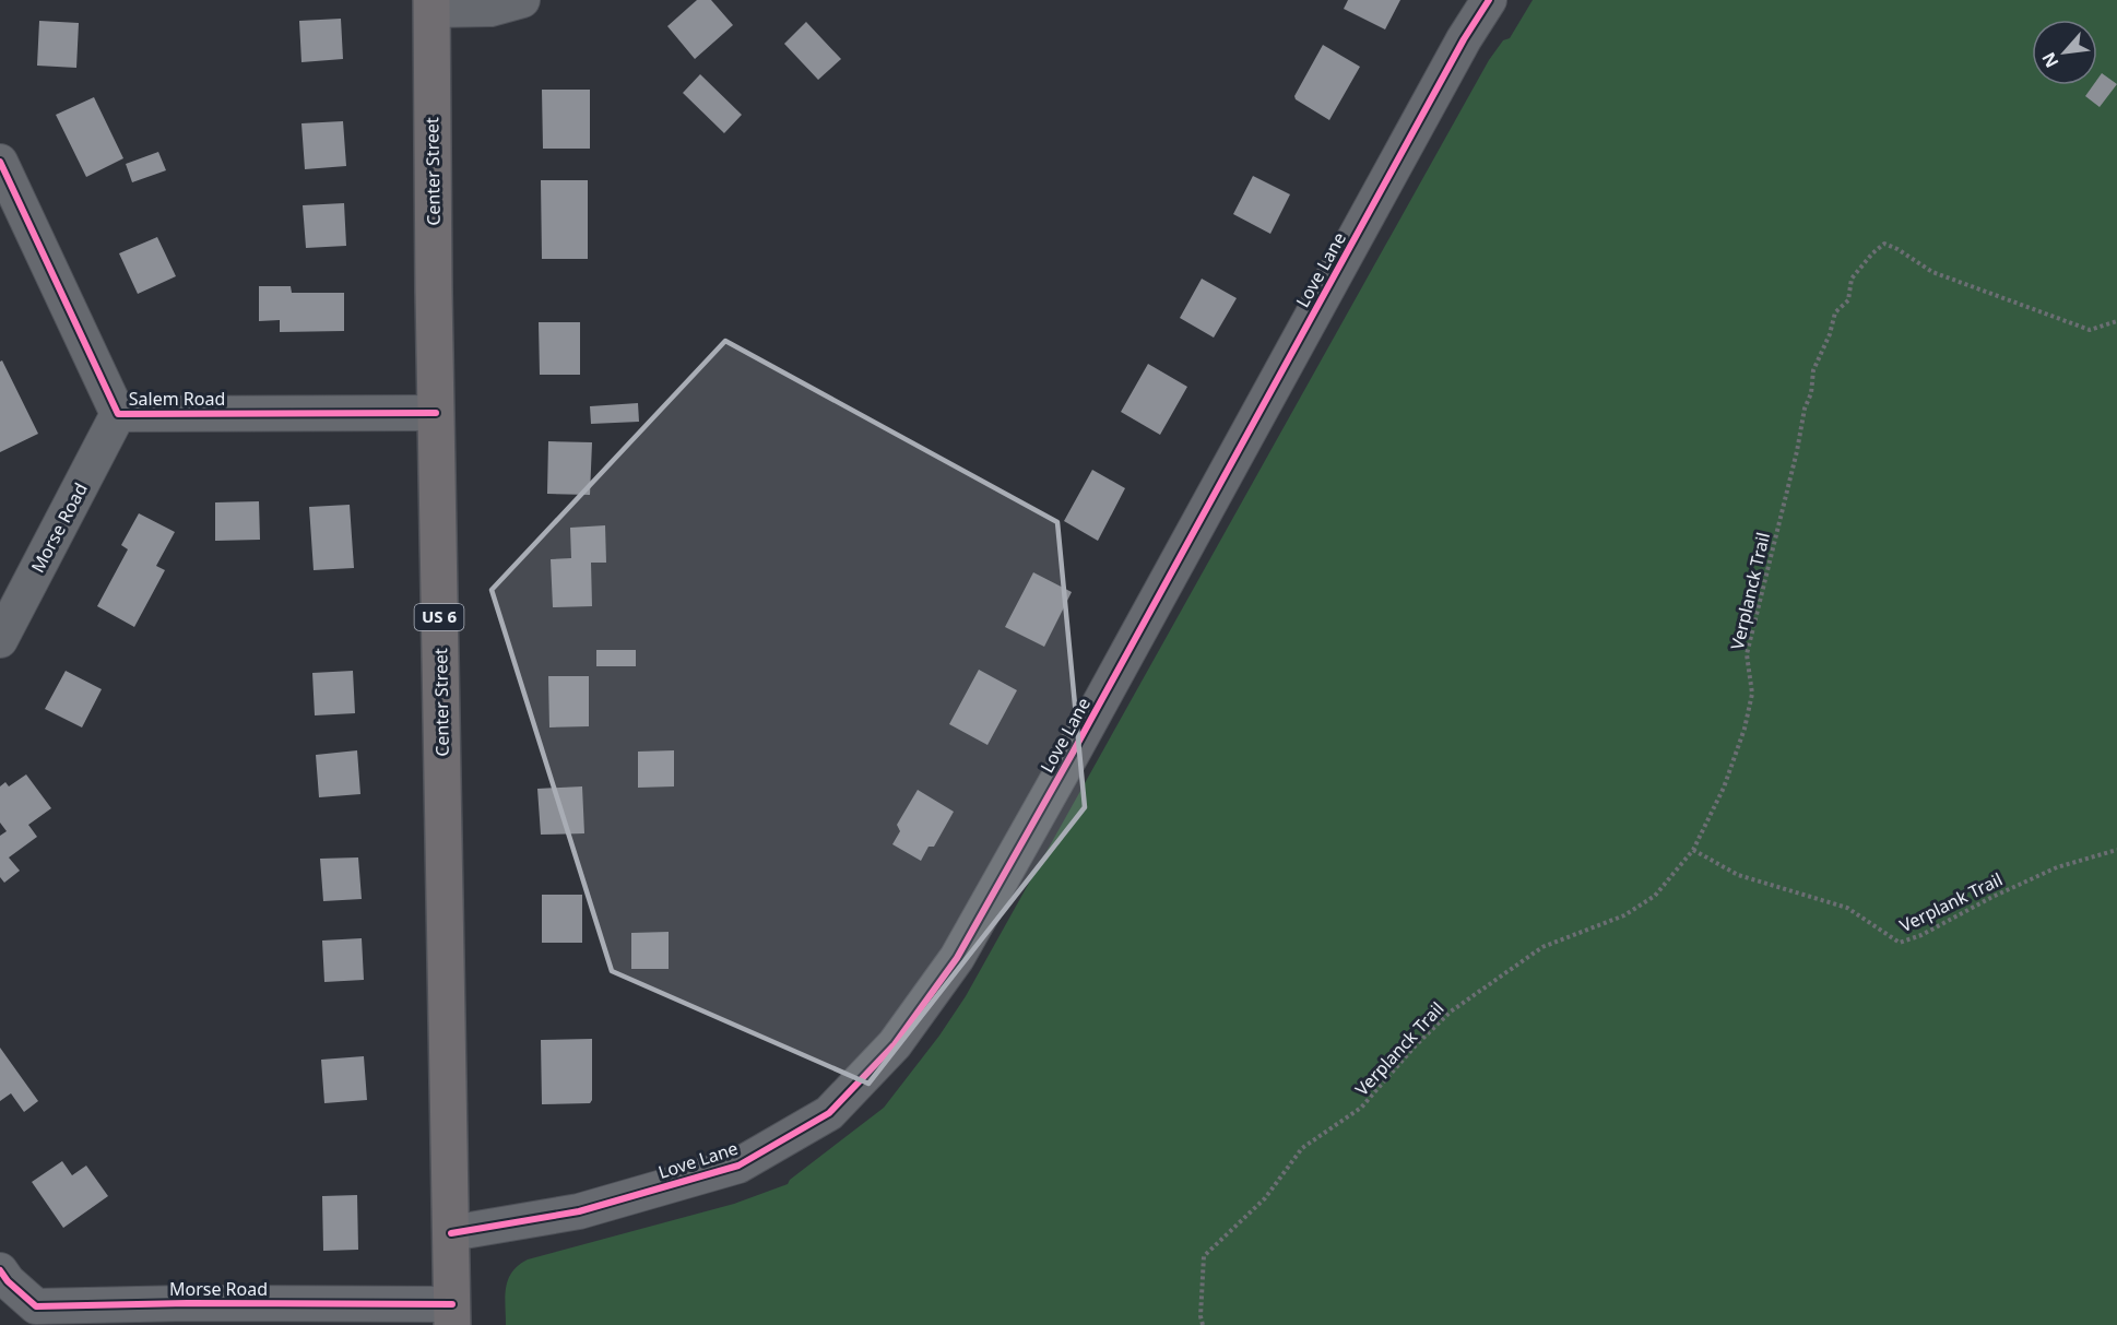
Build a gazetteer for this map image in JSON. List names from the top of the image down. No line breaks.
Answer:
{"streets":{"main road":["Center Street","US 6"],"street":["Love Lane","Salem Road","Morse Road"],"path":["Verplanck Trail","Verplank Trail"]},"crossings":[["Center Street","Love Lane"],["Center Street","Salem Road"],["Center Street","Morse Road"],["Salem Road","Morse Road"],["Verplanck Trail","Verplank Trail"]],"north":"bottom left"}
